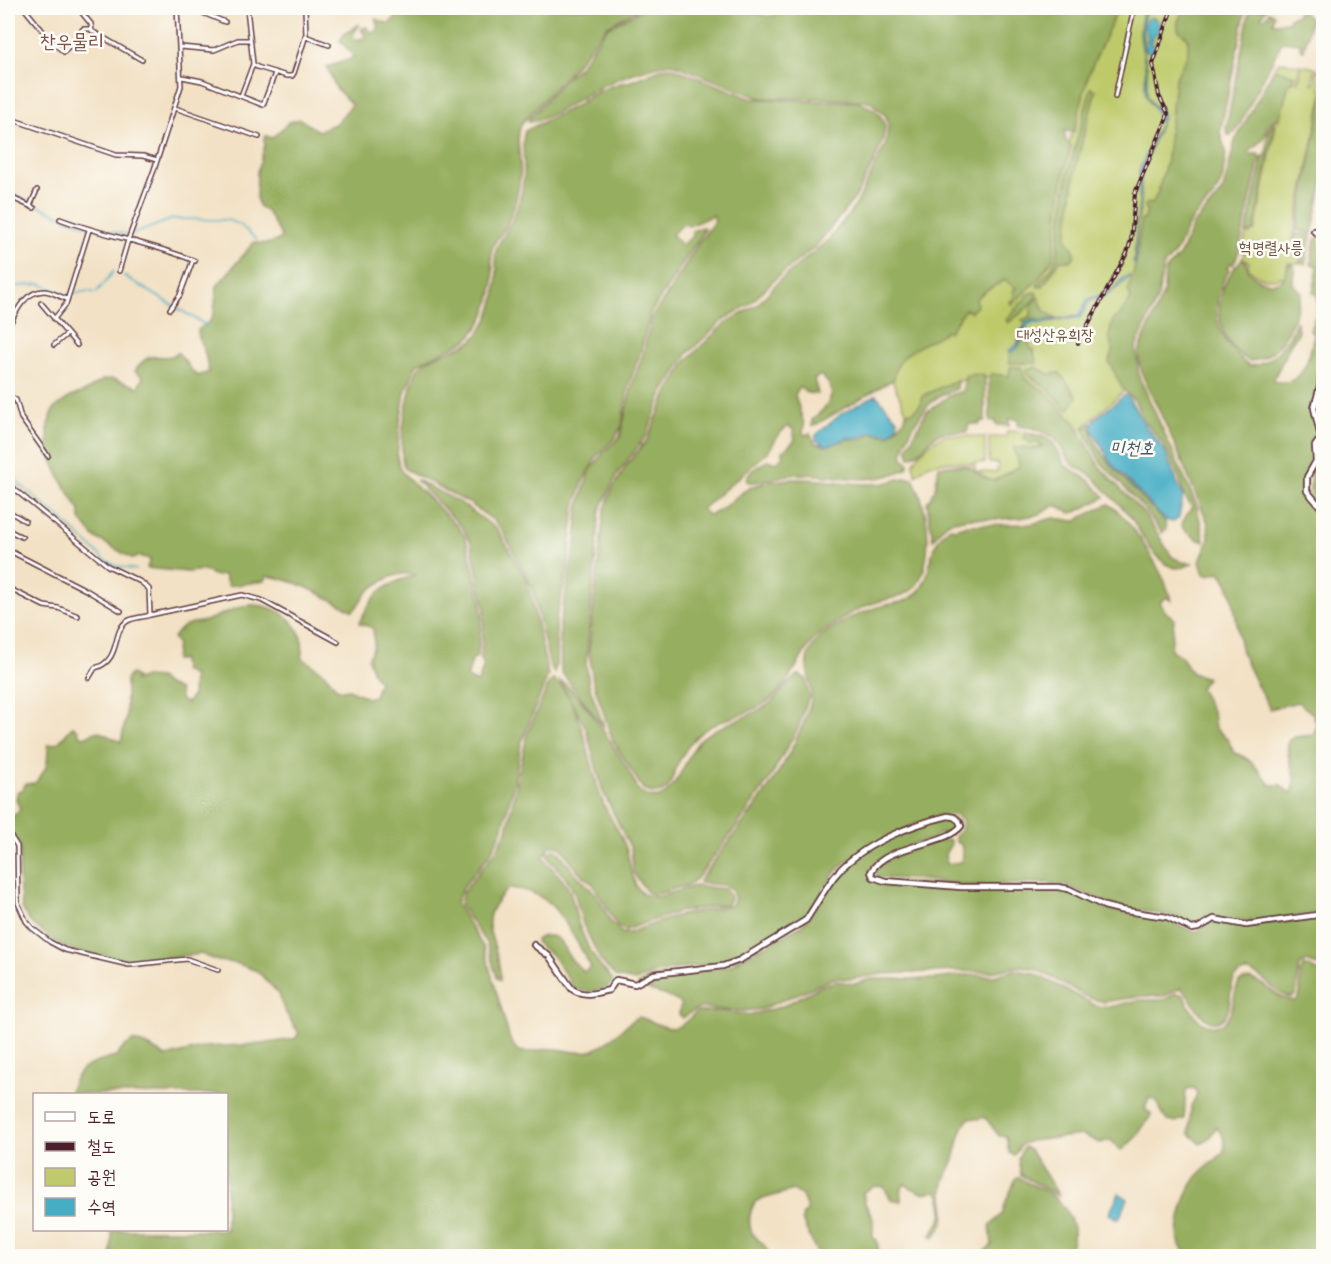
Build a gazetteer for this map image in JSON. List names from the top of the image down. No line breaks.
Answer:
{"districts":["찬우물리"],"water":["미천호"],"parks":["혁명렬사릉","대성산유희장"],"legend":["도로","철도","공원","수역"]}
